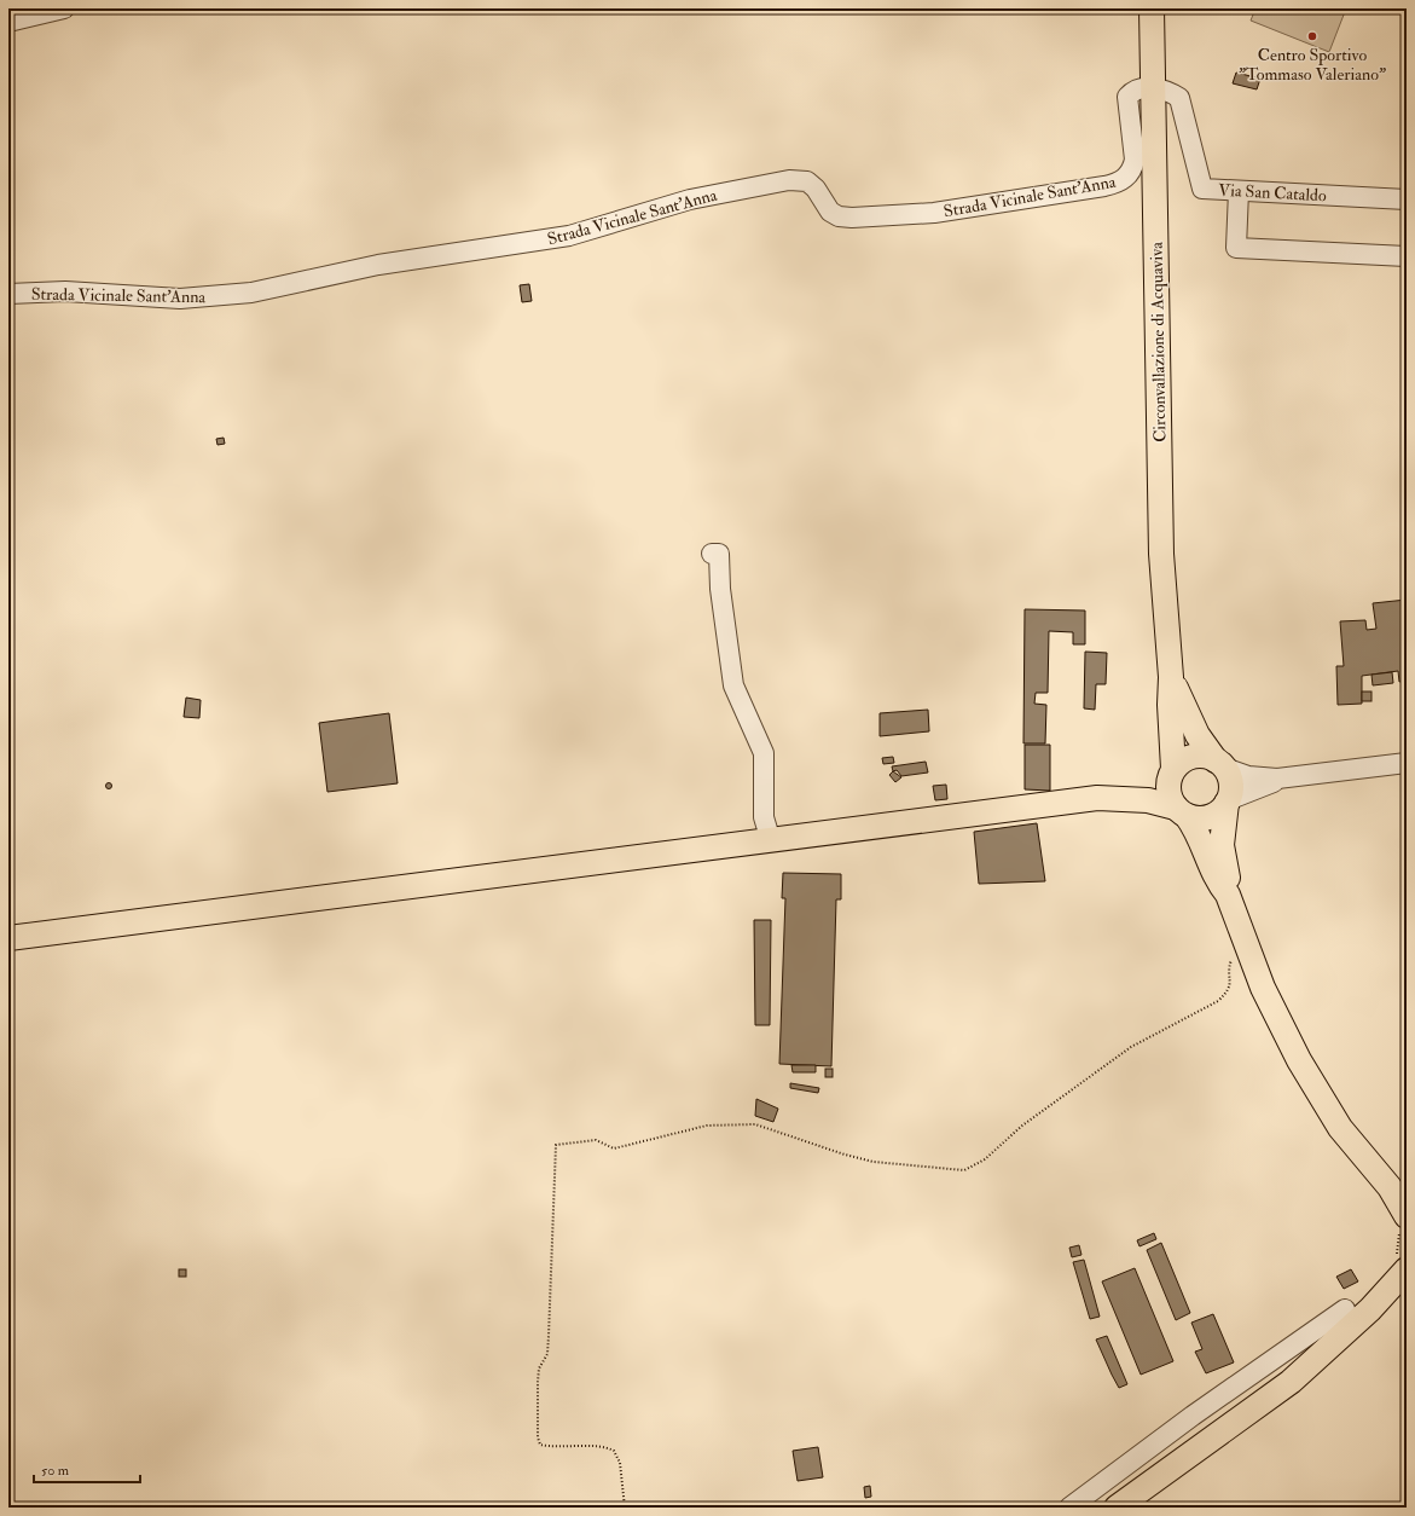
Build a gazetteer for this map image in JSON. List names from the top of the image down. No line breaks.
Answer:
{"streets":{"main road":["Circonvallazione di Acquaviva"],"street":["Via San Cataldo","Strada Vicinale Sant'Anna"]},"crossings":[["Via San Cataldo","Strada Vicinale Sant'Anna"],["Via San Cataldo","Circonvallazione di Acquaviva"],["Strada Vicinale Sant'Anna","Circonvallazione di Acquaviva"]],"places":["Centro Sportivo \"Tommaso Valeriano\""],"scale_bar":"50 m"}
